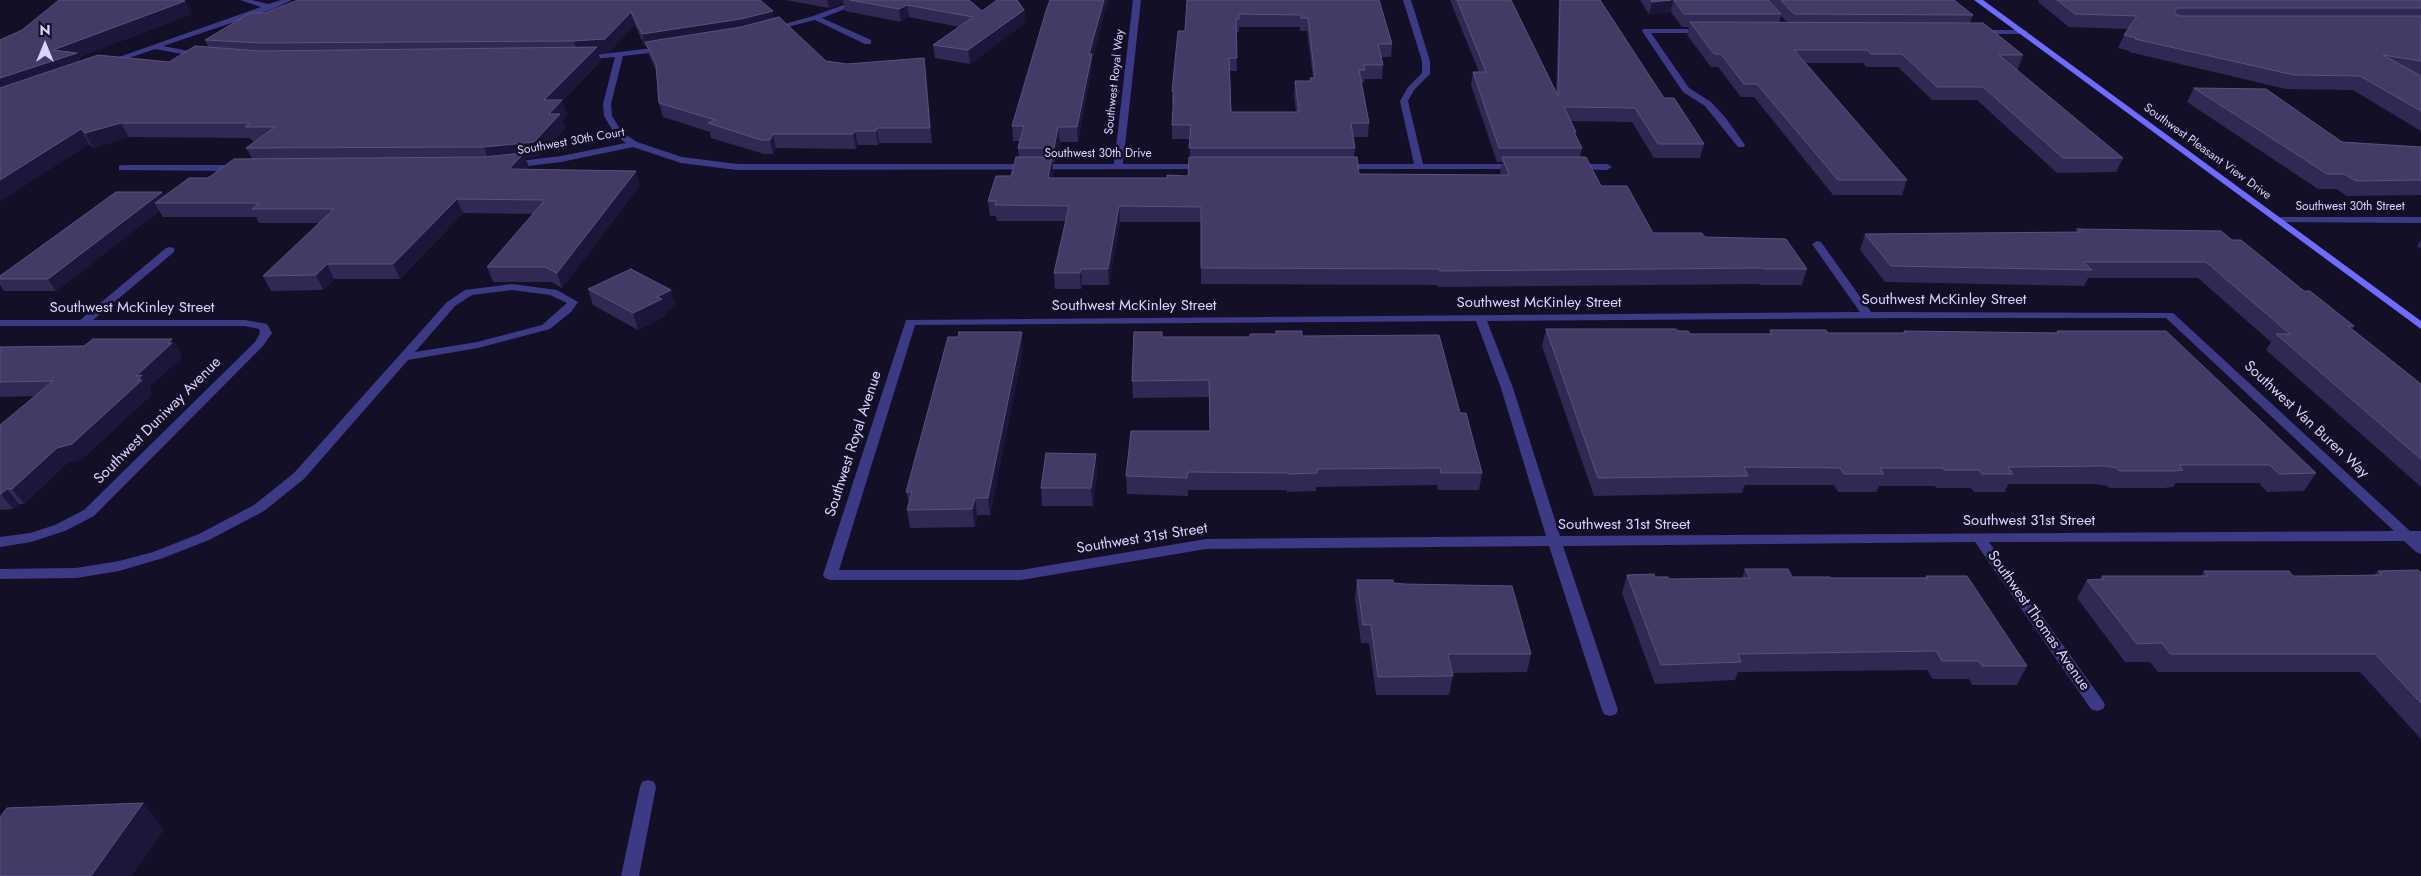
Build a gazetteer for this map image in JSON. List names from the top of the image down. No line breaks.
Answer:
{"streets":{"main road":["Southwest Pleasant View Drive"],"street":["Southwest Royal Way","Southwest 30th Court","Southwest 30th Drive","Southwest 30th Street","Southwest McKinley Street","Southwest Van Buren Way","Southwest Duniway Avenue","Southwest Royal Avenue","Southwest 31st Street","Southwest Thomas Avenue"]},"crossings":[["Southwest Royal Way","Southwest 30th Drive"],["Southwest 30th Court","Southwest 30th Drive"],["Southwest Pleasant View Drive","Southwest 30th Street"],["Southwest McKinley Street","Southwest Van Buren Way"],["Southwest McKinley Street","Southwest Duniway Avenue"],["Southwest McKinley Street","Southwest Royal Avenue"],["Southwest Van Buren Way","Southwest 31st Street"],["Southwest Royal Avenue","Southwest 31st Street"],["Southwest 31st Street","Southwest Thomas Avenue"]],"north":"top"}
